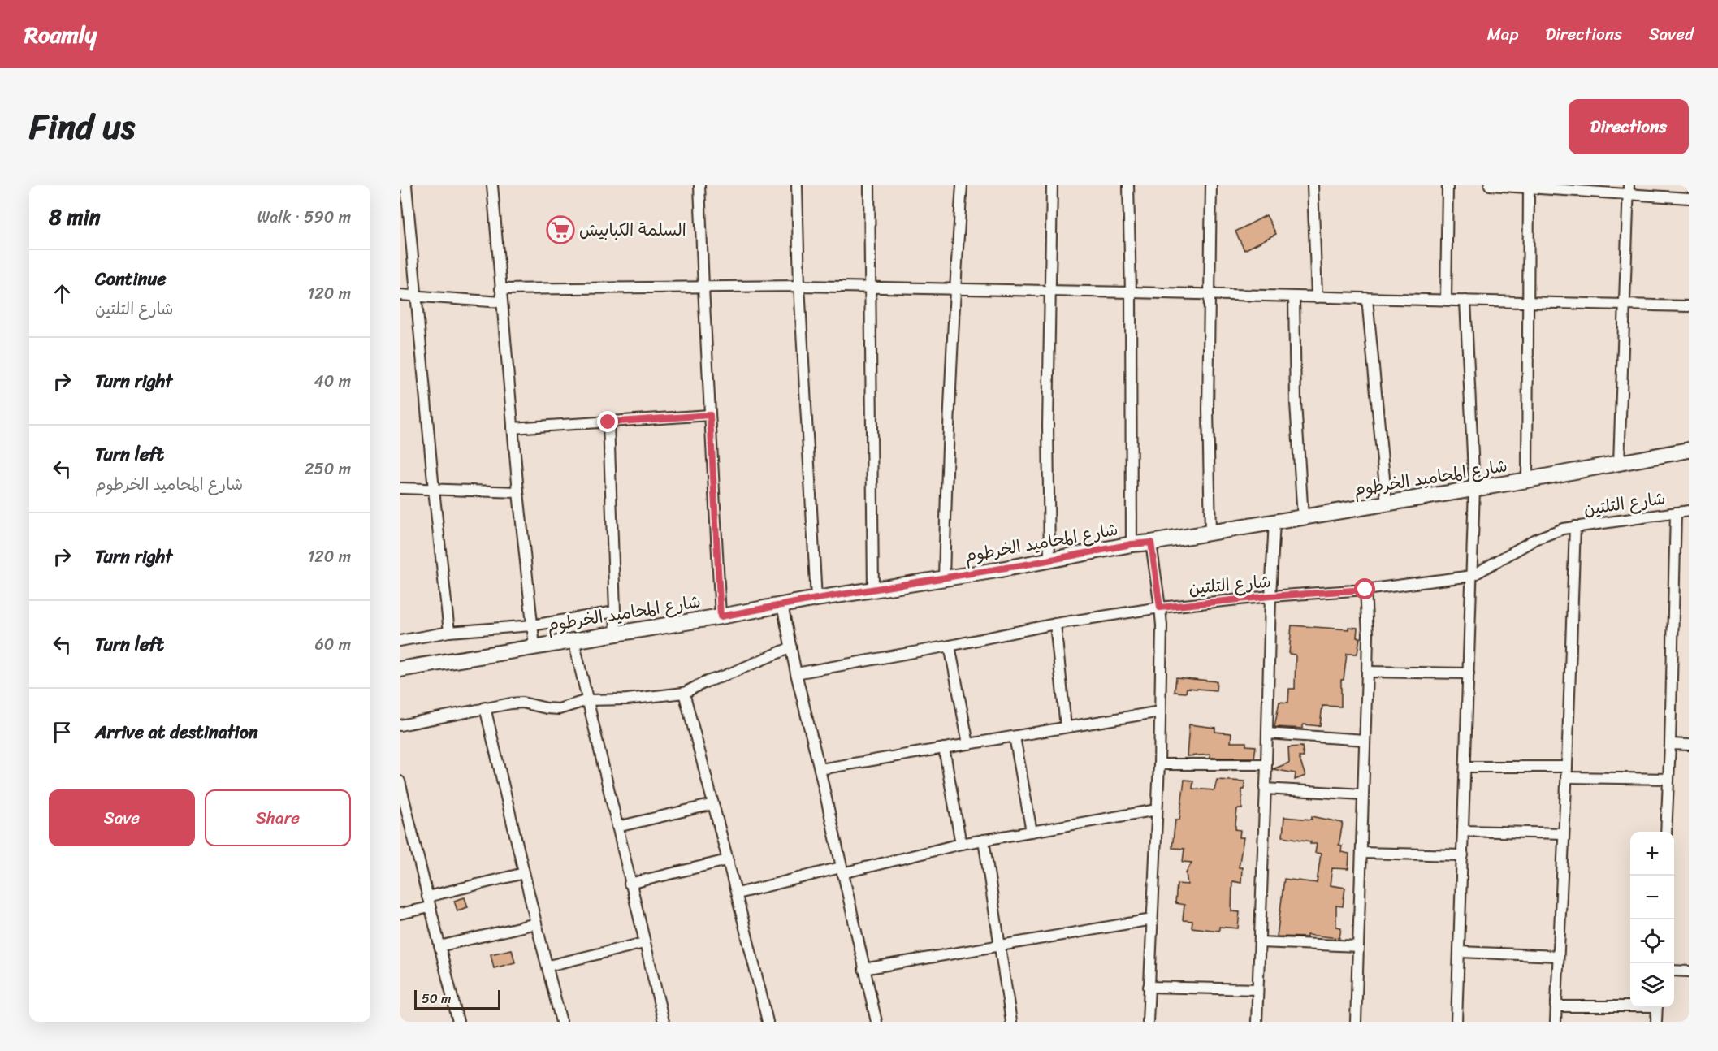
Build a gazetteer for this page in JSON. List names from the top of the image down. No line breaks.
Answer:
{"streets":{"street":["شارع المحاميد الخرطوم","شارع التلتين"]},"places":{"supermarket":["السلمة الكبابيش"]},"scale_bar":"50 m","page":{"header":"Roamly","nav":["Map","Directions","Saved"],"title":"Find us","buttons":["Directions",["Save","Share"]],"heading":["8 min","Walk · 590 m"],"list":[["Continue","شارع التلتين","120 m"],["Turn right","40 m"],["Turn left","شارع المحاميد الخرطوم","250 m"],["Turn right","120 m"],["Turn left","60 m"],"Arrive at destination"],"map_buttons":["+","−"],"scale":"50 m"}}
